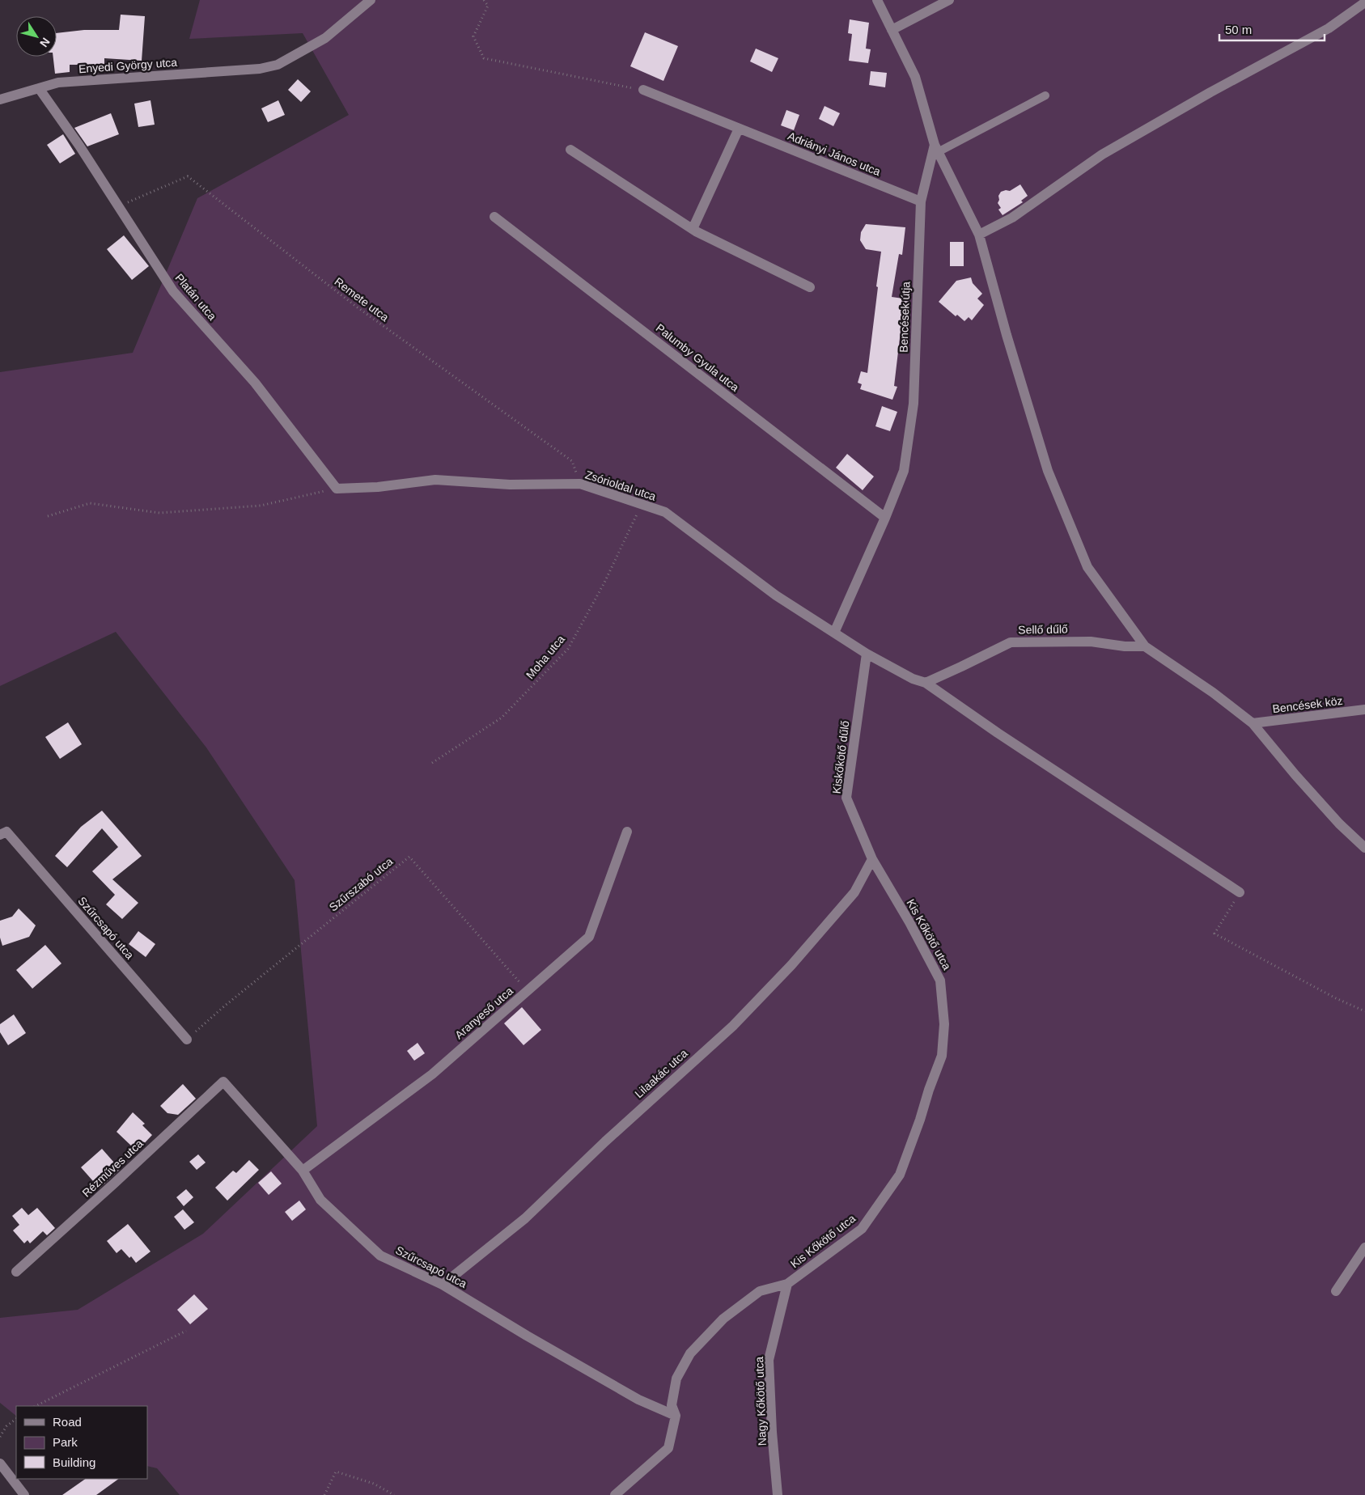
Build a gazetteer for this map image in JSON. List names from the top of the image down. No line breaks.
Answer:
{"streets":{"street":["Enyedi György utca","Adriányi János utca","Platán utca","Bencések útja","Palumby Gyula utca","Zsórioldal utca","Sellő dűlő","Bencések köz","Kiskőkötő dűlő","Szűrcsapó utca","Kis Kőkötő utca","Aranyeső utca","Lilaakác utca","Rézműves utca","Nagy Kőkötő utca"],"path":["Remete utca","Moha utca","Szűrszabó utca"]},"crossings":[["Enyedi György utca","Platán utca"],["Adriányi János utca","Bencések útja"],["Platán utca","Remete utca"],["Platán utca","Zsórioldal utca"],["Remete utca","Zsórioldal utca"],["Bencések útja","Palumby Gyula utca"],["Bencések útja","Zsórioldal utca"],["Zsórioldal utca","Sellő dűlő"],["Zsórioldal utca","Moha utca"],["Zsórioldal utca","Kiskőkötő dűlő"],["Kiskőkötő dűlő","Kis Kőkötő utca"],["Kiskőkötő dűlő","Lilaakác utca"],["Szűrszabó utca","Szűrcsapó utca"],["Szűrszabó utca","Aranyeső utca"],["Szűrcsapó utca","Kis Kőkötő utca"],["Szűrcsapó utca","Aranyeső utca"],["Szűrcsapó utca","Lilaakác utca"],["Szűrcsapó utca","Rézműves utca"],["Kis Kőkötő utca","Lilaakác utca"],["Kis Kőkötő utca","Nagy Kőkötő utca"]],"legend":["Road","Park","Building"],"scale_bar":"50 m","north":"bottom right"}
